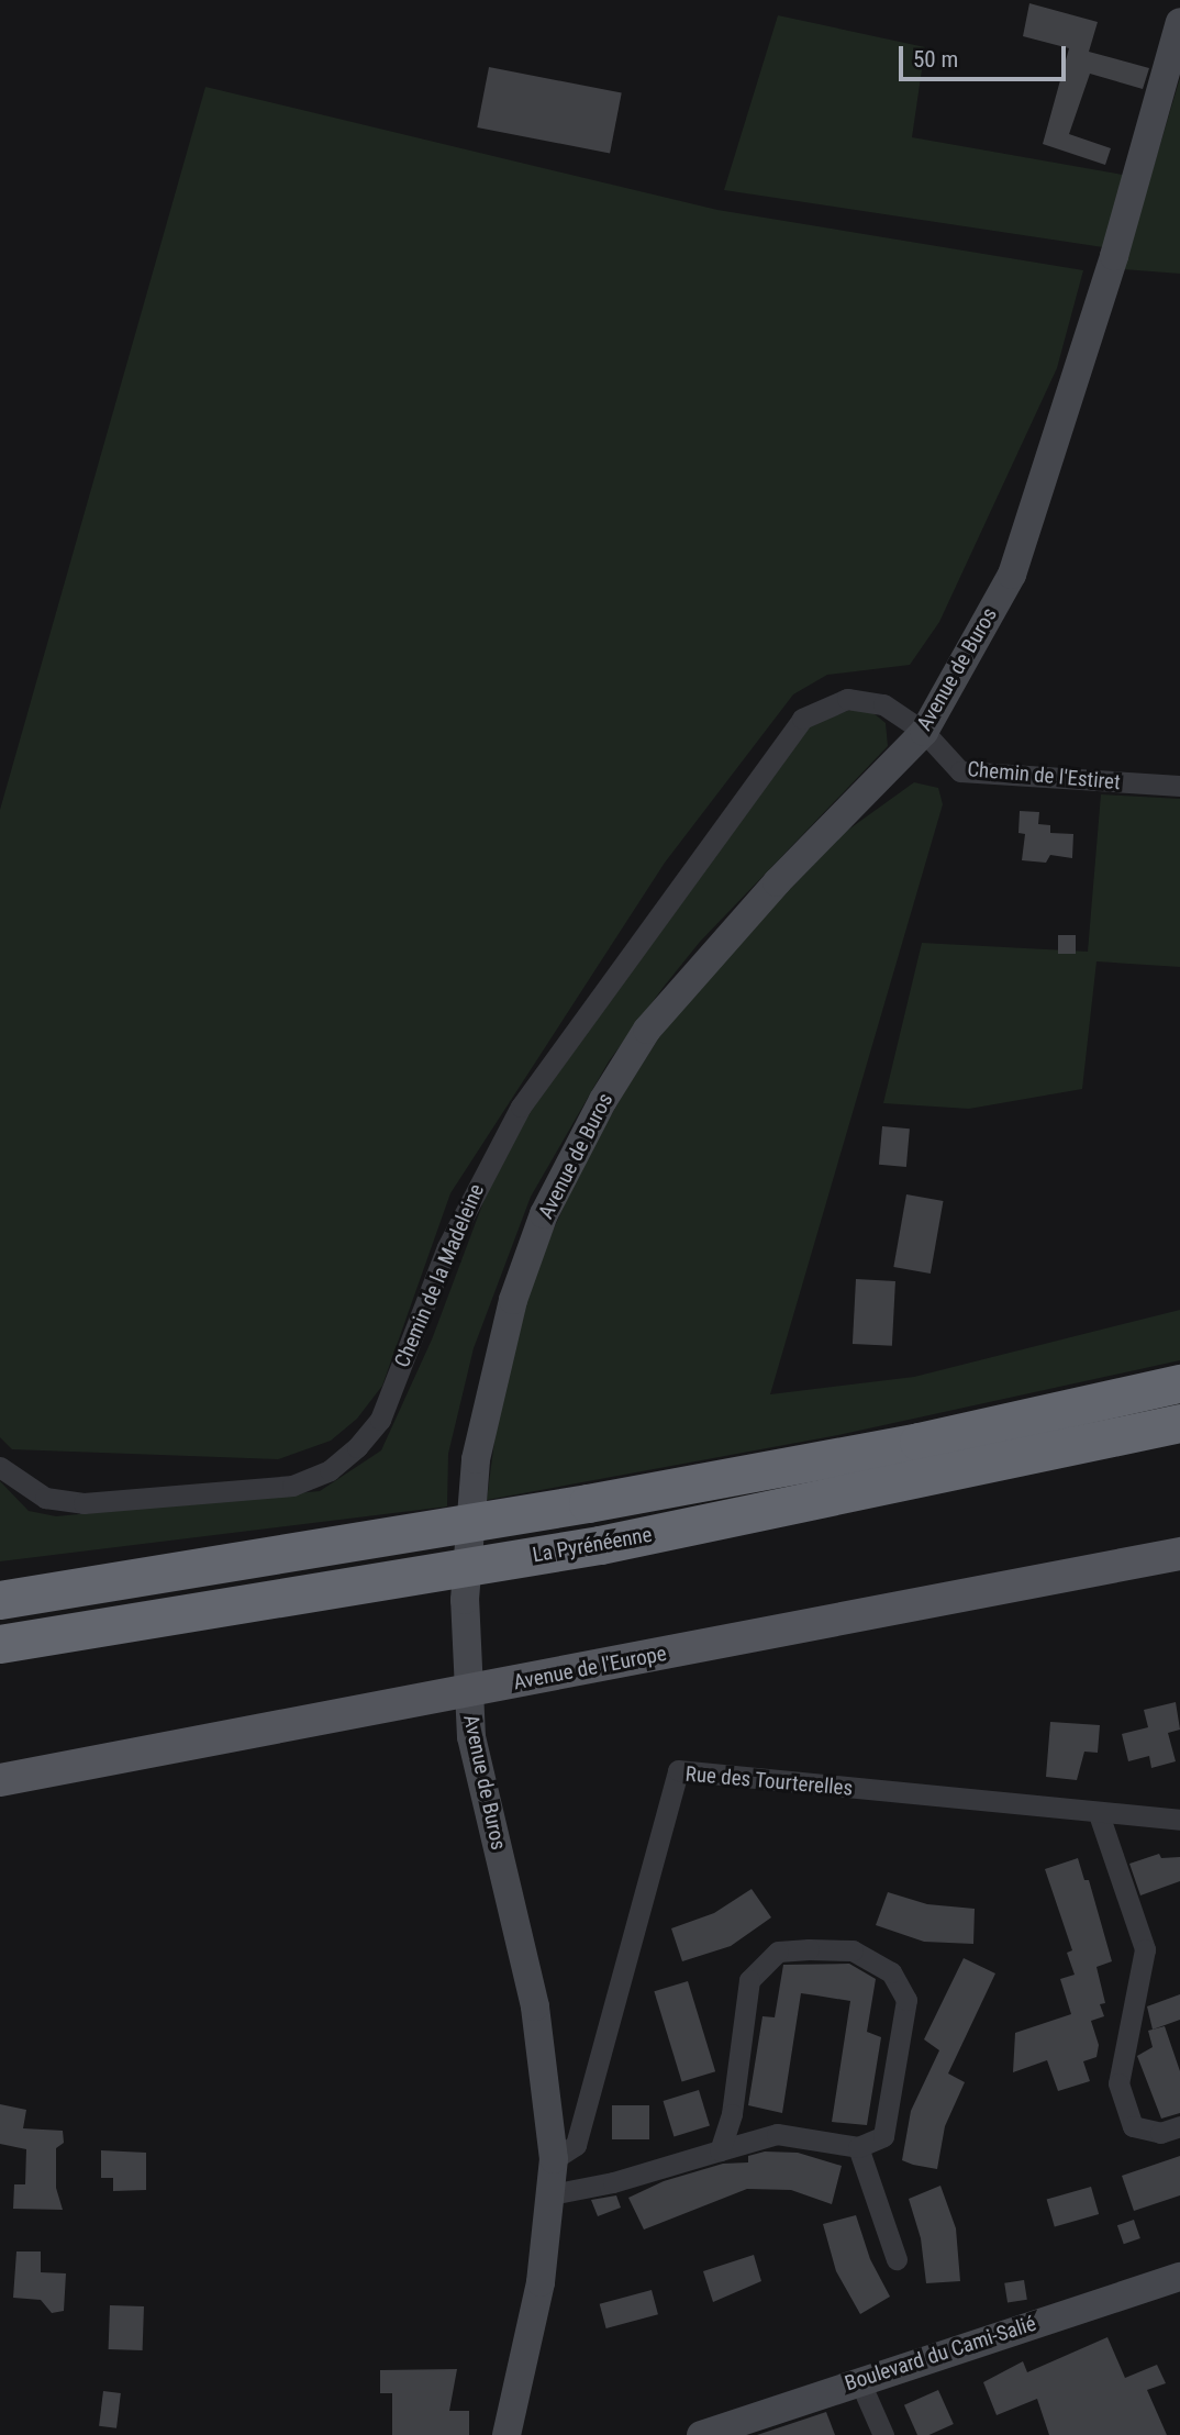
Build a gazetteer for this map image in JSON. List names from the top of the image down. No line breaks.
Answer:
{"streets":{"highway":["La Pyrénéenne"],"main road":["Avenue de l'Europe"],"street":["Avenue de Buros","Chemin de l'Estiret","Chemin de la Madeleine","Rue des Tourterelles","Boulevard du Cami-Salié"]},"crossings":[["Avenue de Buros","Chemin de l'Estiret"],["Avenue de Buros","Chemin de la Madeleine"],["Avenue de Buros","Rue des Tourterelles"],["Chemin de l'Estiret","Chemin de la Madeleine"]],"scale_bar":"50 m"}
